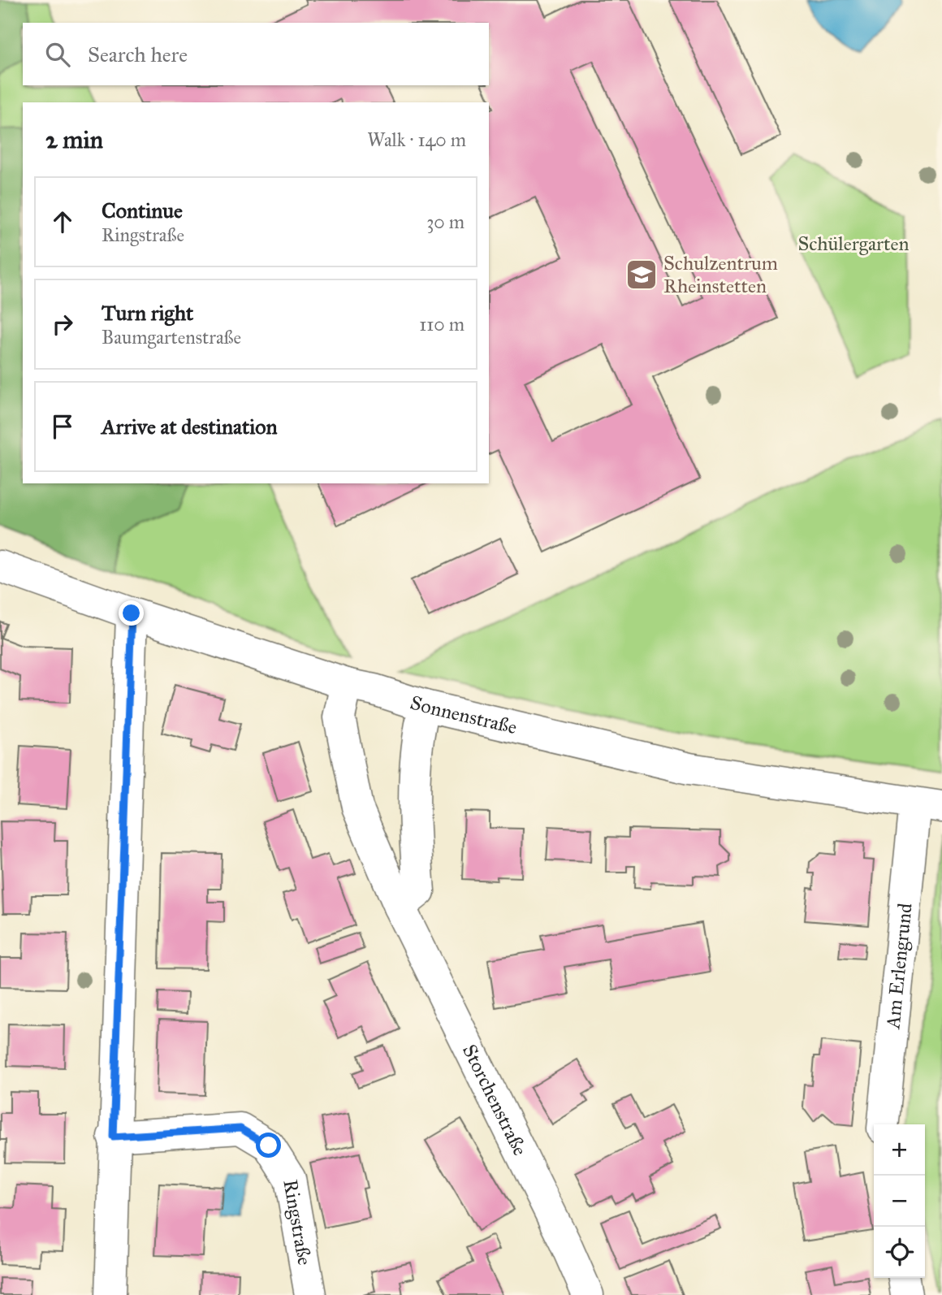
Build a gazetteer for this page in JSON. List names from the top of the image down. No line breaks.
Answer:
{"streets":{"street":["Sonnenstraße","Am Erlengrund","Storchenstraße","Ringstraße"]},"crossings":[["Sonnenstraße","Am Erlengrund"],["Sonnenstraße","Storchenstraße"]],"parks":["Schülergarten"],"places":{"school or university":["Schulzentrum Rheinstetten"]},"page":{"search":"Search here","heading":["2 min","Walk · 140 m"],"list":[["Continue","Ringstraße","30 m"],["Turn right","Baumgartenstraße","110 m"],"Arrive at destination"],"map_buttons":["+","−"]}}
